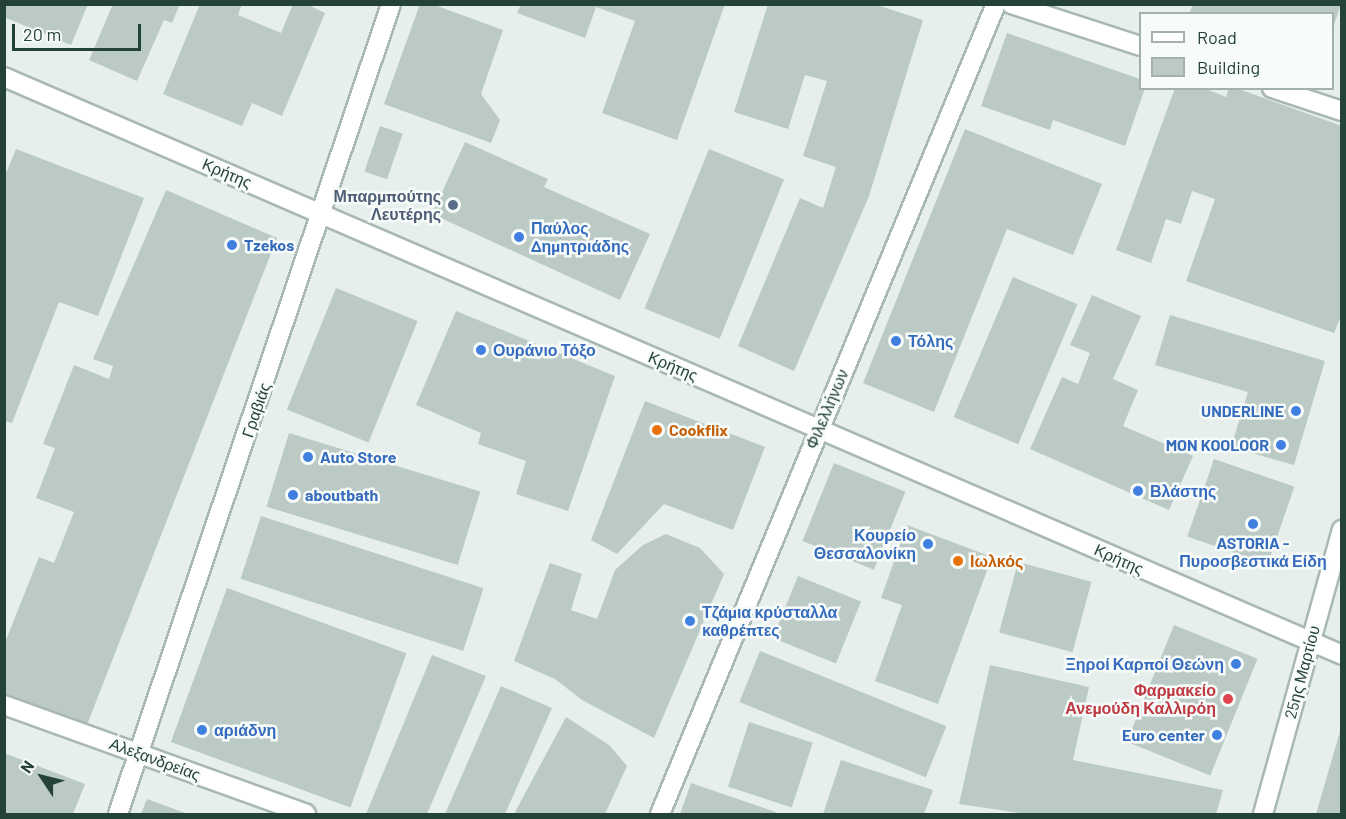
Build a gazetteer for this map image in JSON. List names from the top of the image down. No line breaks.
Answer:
{"streets":{"street":["Κρήτης","Φιλελλήνων","Γραβιάς","25ης Μαρτίου","Αλεξανδρείας"]},"crossings":[["Κρήτης","Φιλελλήνων"],["Κρήτης","Γραβιάς"],["Κρήτης","25ης Μαρτίου"],["Γραβιάς","Αλεξανδρείας"]],"places":["Μπαρμπούτης Λευτέρης","Παύλος Δημητριάδης","Tzekos","Τόλης","Ουράνιο Τόξο","UNDERLINE","Cookflix","MON KOOLOOR","Auto Store","Βλάστης","aboutbath","ASTORIA - Πυροσβεστικά Είδη","Κουρείο Θεσσαλονίκη","Ιωλκός","Τζάμια κρύσταλλα καθρέπτες","Ξηροί Καρποί Θεώνη","Φαρμακείο Ανεμούδη Καλλιρόη","αριάδνη","Euro center"],"legend":["Road","Building"],"scale_bar":"20 m","north":"top left"}
